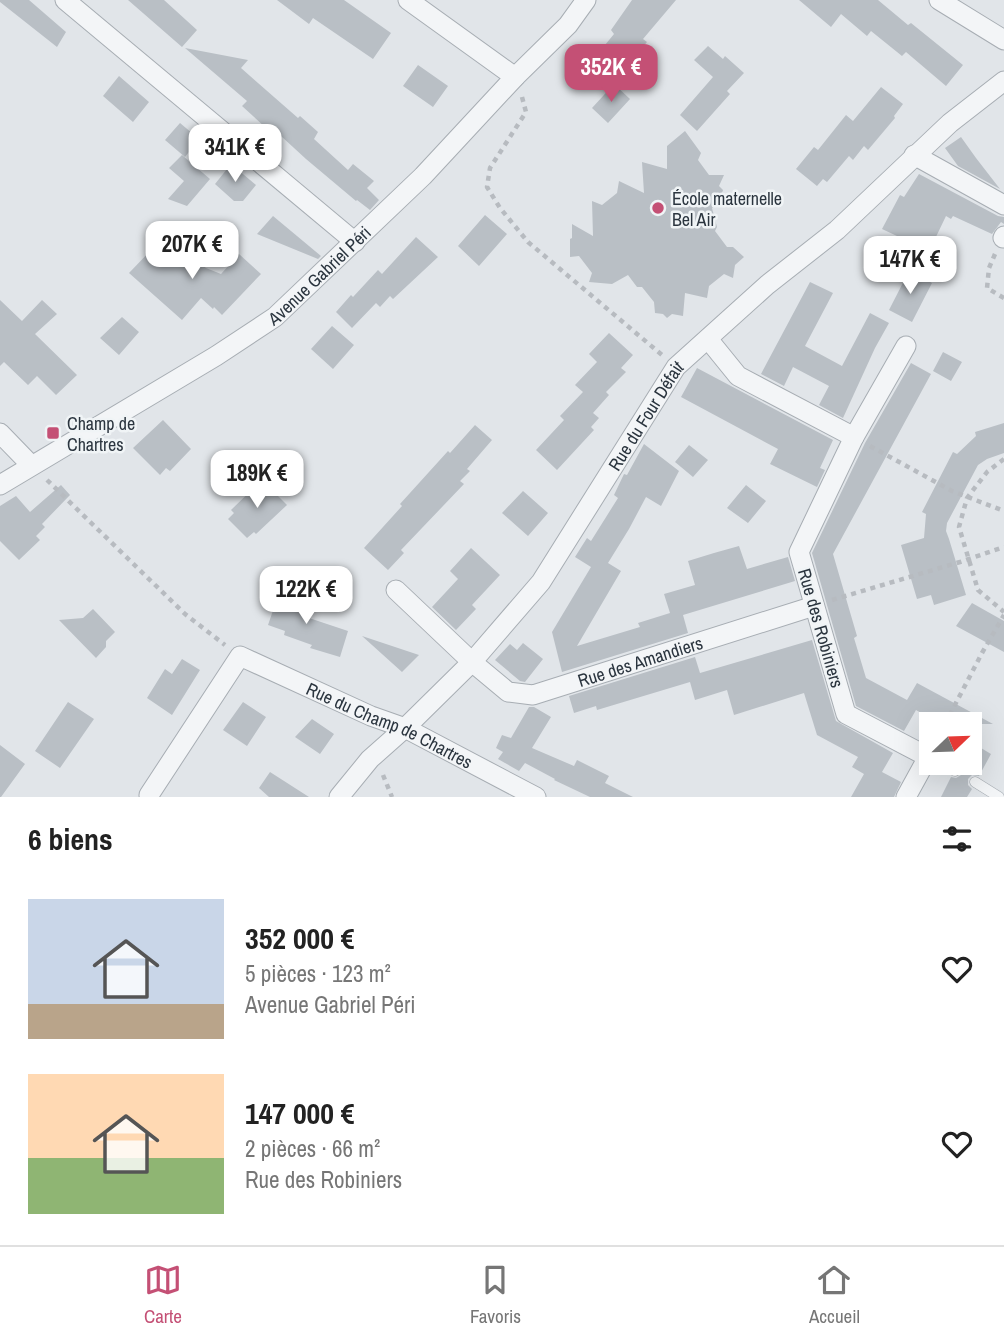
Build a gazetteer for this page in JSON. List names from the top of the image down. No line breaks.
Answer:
{"streets":{"street":["Avenue Gabriel Péri","Rue du Four Défait","Rue des Robiniers","Rue des Amandiers","Rue du Champ de Chartres"]},"crossings":[["Rue du Four Défait","Rue des Amandiers"],["Rue du Four Défait","Rue du Champ de Chartres"],["Rue des Robiniers","Rue des Amandiers"]],"places":{"other":["École maternelle Bel Air"],"transit":["Champ de Chartres"]},"north":"top right","page":{"price":["352K €","341K €","207K €","147K €","189K €","122K €"],"heading":"6 biens","list":[{"name":"352 000 €","note":"5 pièces · 123 m² · Avenue Gabriel Péri"},{"name":"147 000 €","note":"2 pièces · 66 m² · Rue des Robiniers"}],"tabs":["Carte","Favoris","Accueil"]}}
